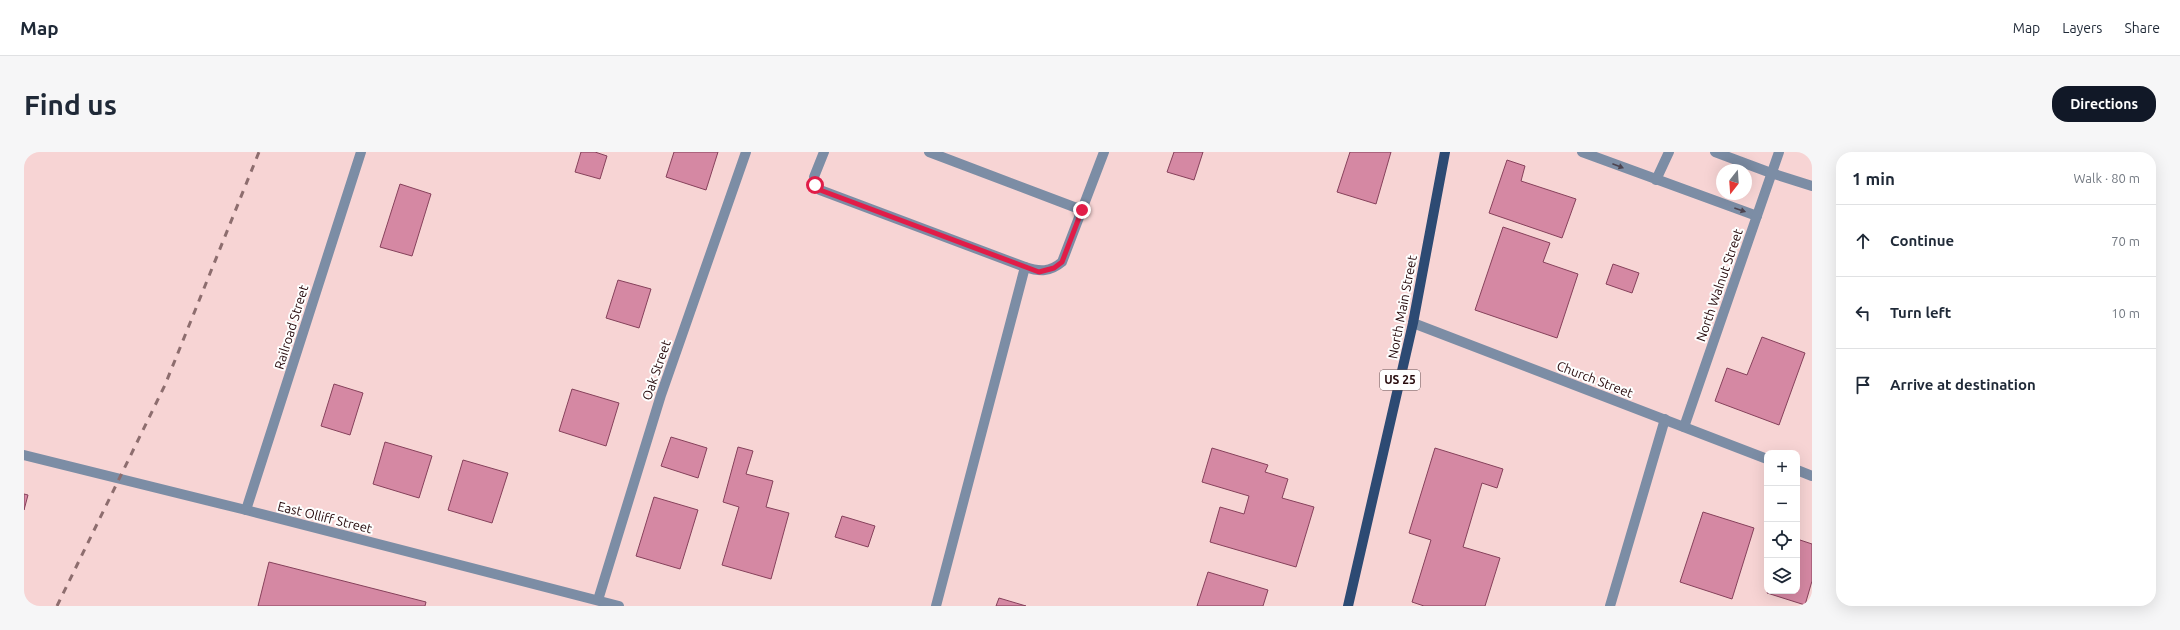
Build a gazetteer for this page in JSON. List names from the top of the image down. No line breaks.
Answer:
{"streets":{"main road":["North Main Street","US 25"],"street":["North Walnut Street","Railroad Street","Oak Street","Church Street","East Olliff Street"]},"crossings":[["North Walnut Street","Church Street"],["North Main Street","Church Street"],["Railroad Street","East Olliff Street"],["Oak Street","East Olliff Street"]],"north":"bottom","page":{"header":"Map","nav":["Map","Layers","Share"],"buttons":"Directions","title":"Find us","heading":["1 min","Walk · 80 m"],"list":[["Continue","70 m"],["Turn left","10 m"],"Arrive at destination"],"map_buttons":["+","−"]}}
